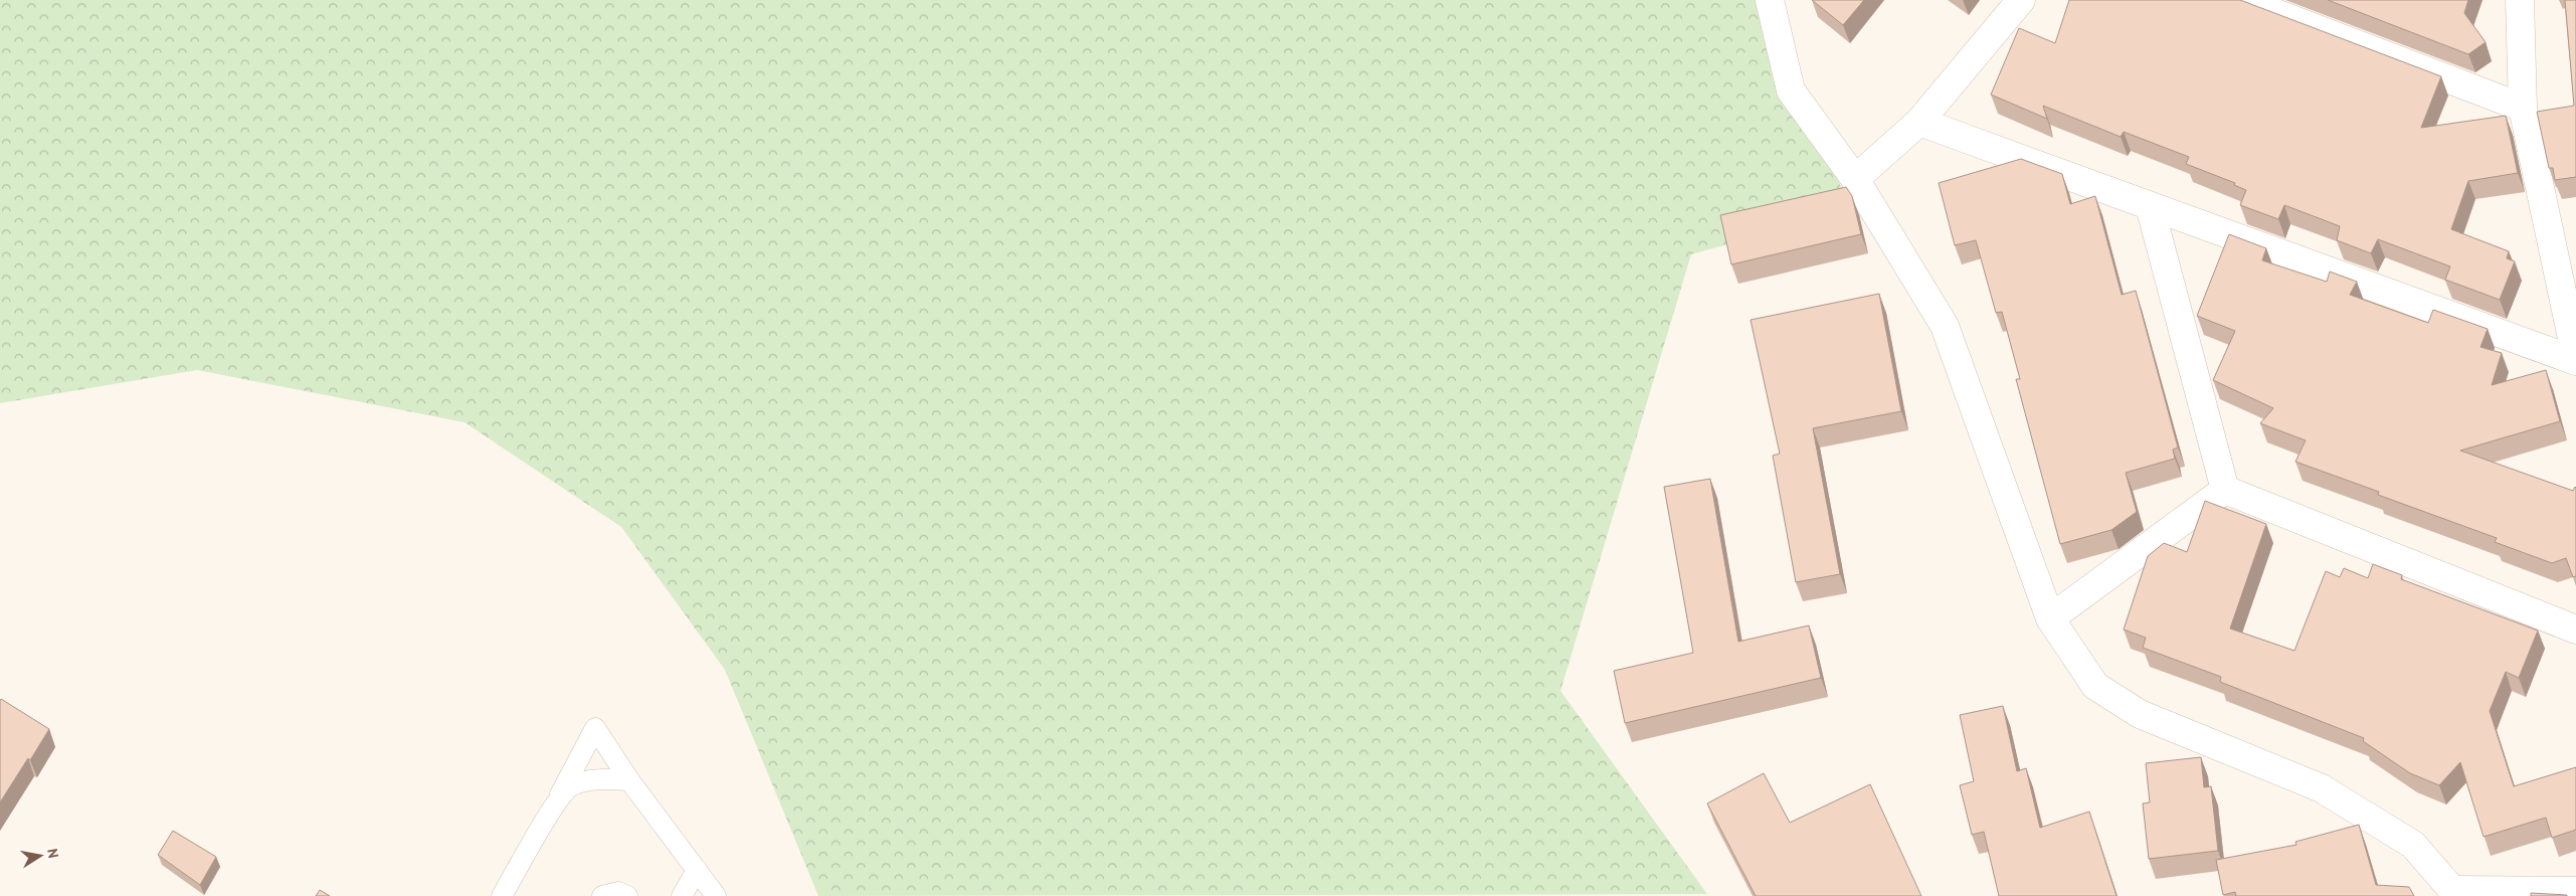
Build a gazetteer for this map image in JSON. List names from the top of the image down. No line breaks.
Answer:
{"north":"right"}
